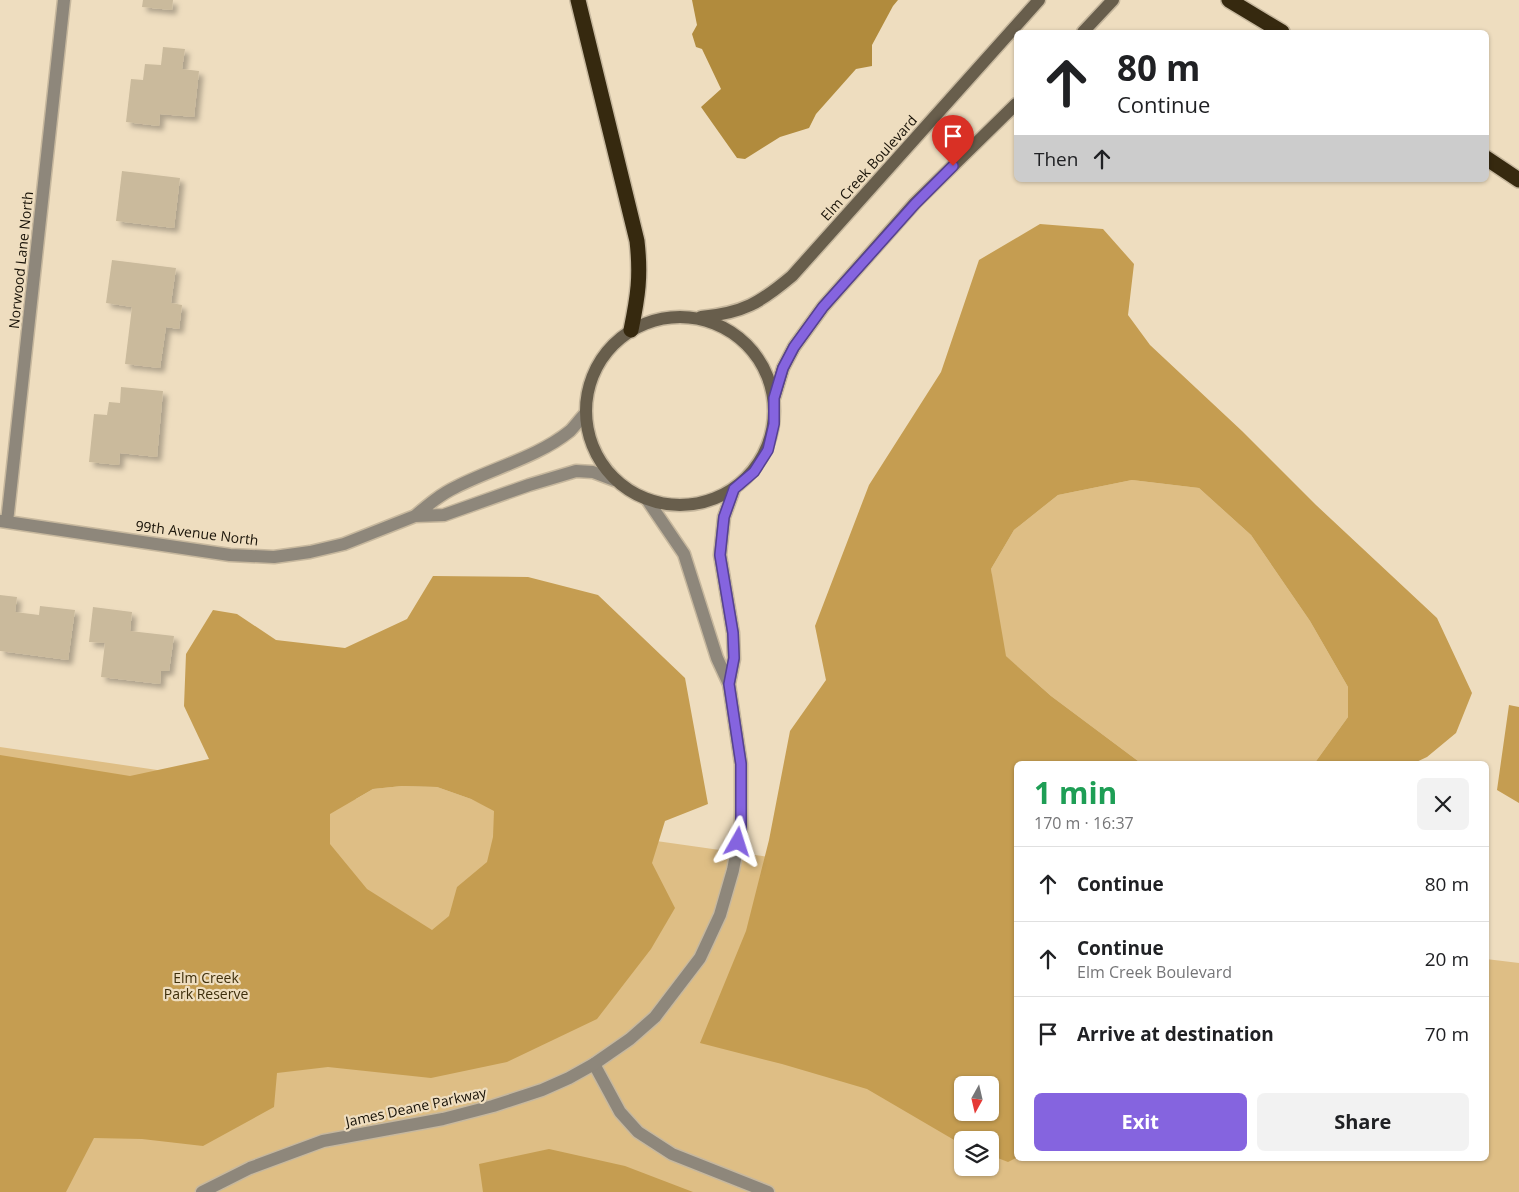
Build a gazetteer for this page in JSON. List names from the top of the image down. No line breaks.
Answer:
{"streets":{"main road":["Elm Creek Boulevard"],"street":["Norwood Lane North","99th Avenue North","James Deane Parkway"]},"crossings":[["Norwood Lane North","99th Avenue North"]],"parks":["Elm Creek Park Reserve"],"north":"bottom","page":{"turn":["80 m","Continue"],"then":"Then","heading":["1 min","170 m · 16:37"],"list":[{"name":"Continue","value":"80 m"},{"name":"Continue","note":"Elm Creek Boulevard","value":"20 m"},{"name":"Arrive at destination","value":"70 m"}],"buttons":["Exit","Share"]}}
